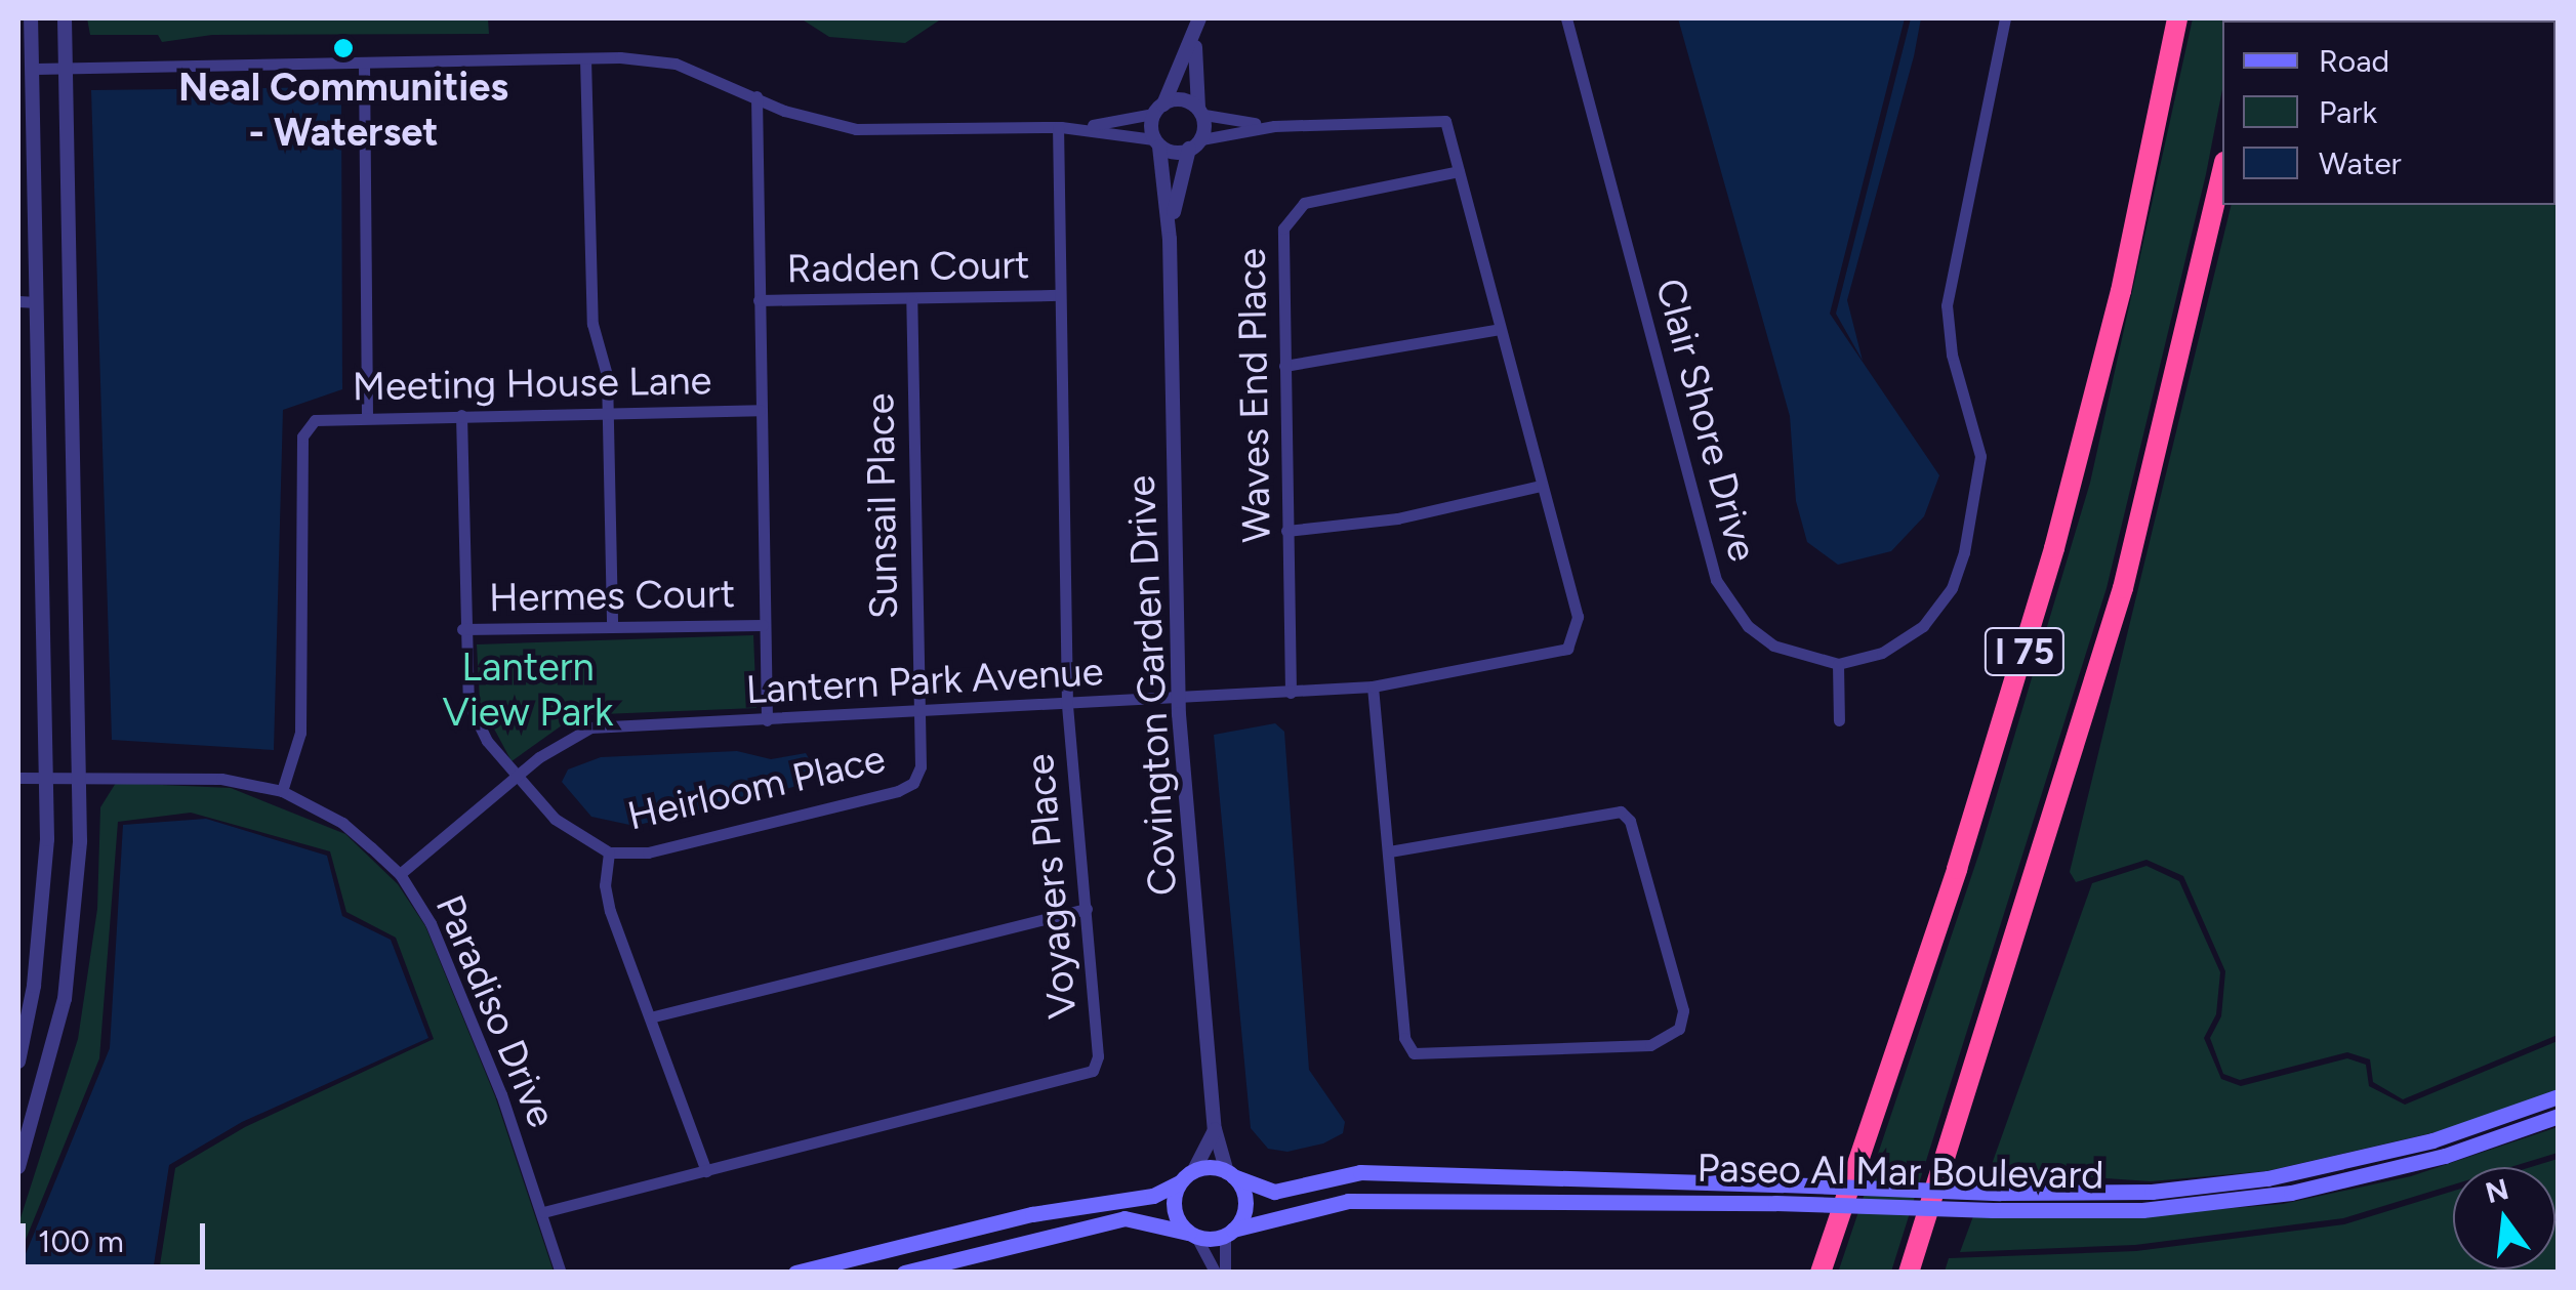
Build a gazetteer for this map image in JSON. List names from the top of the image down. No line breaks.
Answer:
{"streets":{"highway":["I 75"],"main road":["Paseo Al Mar Boulevard"],"street":["Radden Court","Meeting House Lane","Waves End Place","Clair Shore Drive","Sunsail Place","Hermes Court","Lantern Park Avenue","Covington Garden Drive","Heirloom Place","Voyagers Place","Paradiso Drive"]},"crossings":[["Radden Court","Sunsail Place"],["Radden Court","Voyagers Place"],["Meeting House Lane","Heirloom Place"],["Meeting House Lane","Paradiso Drive"],["Waves End Place","Lantern Park Avenue"],["Sunsail Place","Lantern Park Avenue"],["Sunsail Place","Heirloom Place"],["Hermes Court","Heirloom Place"],["Lantern Park Avenue","Covington Garden Drive"],["Lantern Park Avenue","Heirloom Place"],["Lantern Park Avenue","Voyagers Place"],["Lantern Park Avenue","Paradiso Drive"],["Covington Garden Drive","Paseo Al Mar Boulevard"],["Voyagers Place","Paradiso Drive"]],"parks":["Lantern View Park"],"places":["Neal Communities - Waterset"],"legend":["Road","Park","Water"],"scale_bar":"100 m","north":"top"}
